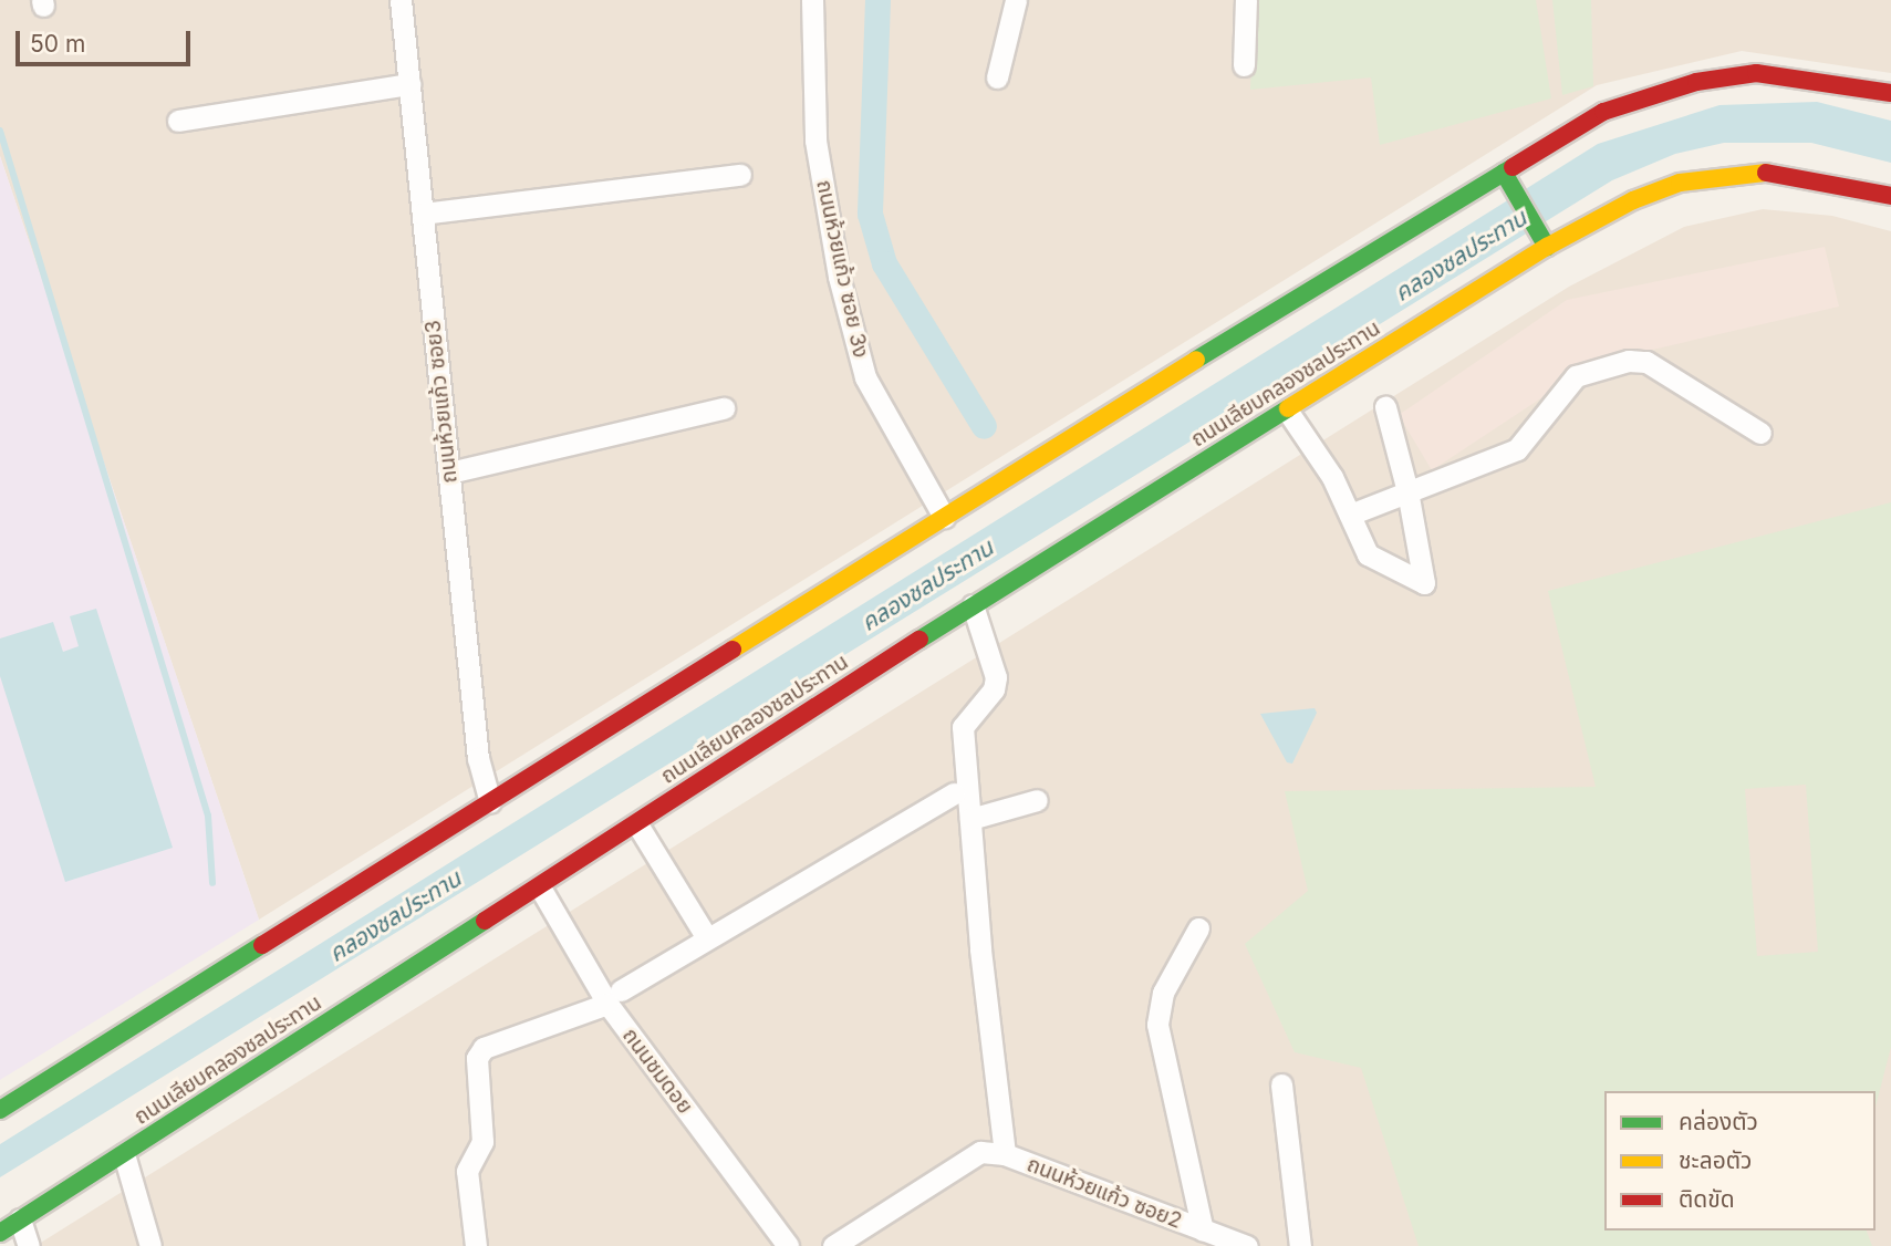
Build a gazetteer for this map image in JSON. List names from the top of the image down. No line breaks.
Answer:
{"streets":{"main road":["ถนนเลียบคลองชลประทาน"],"street":["ถนนห้วยแก้ว ซอย 3ง","ถนนห้วยแก้ว ซอย3","ถนนชมดอย","ถนนห้วยแก้ว ซอย2"]},"crossings":[["ถนนเลียบคลองชลประทาน","ถนนชมดอย"]],"water":["คลองชลประทาน"],"legend":["คล่องตัว","ชะลอตัว","ติดขัด"],"scale_bar":"50 m"}
